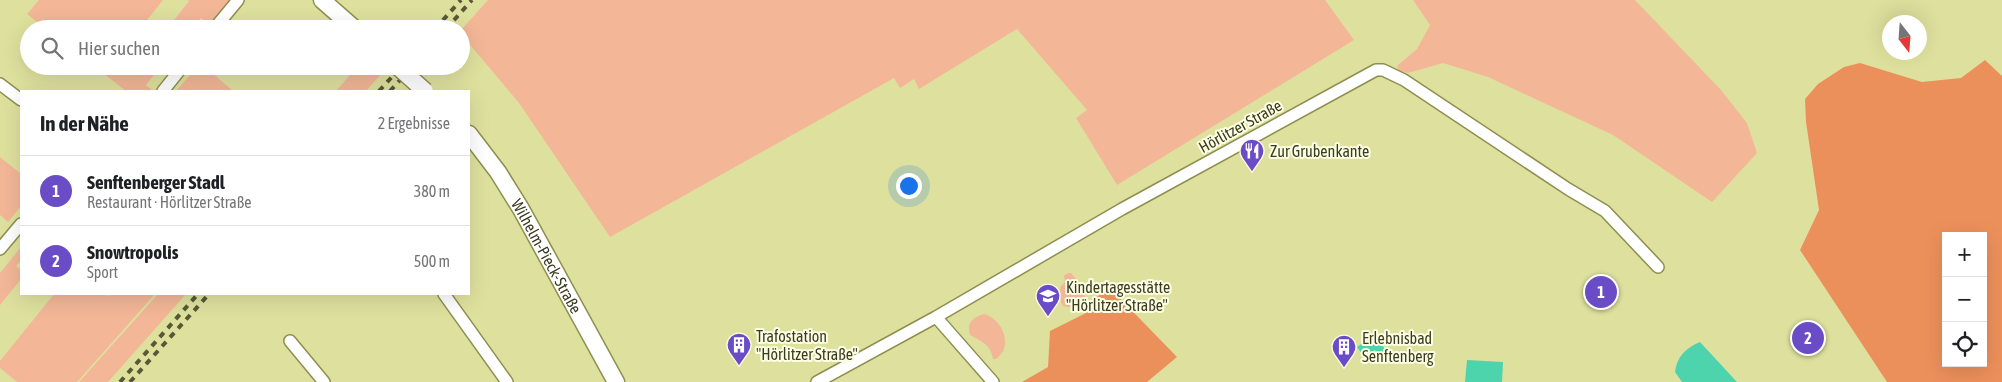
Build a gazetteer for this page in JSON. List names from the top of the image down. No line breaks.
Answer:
{"streets":{"main road":["Wilhelm-Pieck-Straße"],"street":["Hörlitzer Straße"]},"places":{"restaurant":["Zur Grubenkante"],"school or university":["Kindertagesstätte \"Hörlitzer Straße\""],"building":["Trafostation \"Hörlitzer Straße\"","Erlebnisbad Senftenberg"]},"north":"bottom","page":{"search":"Hier suchen","heading":["In der Nähe","2 Ergebnisse"],"list":[{"mark":"1","name":"Senftenberger Stadl","note":"Restaurant · Hörlitzer Straße","value":"380 m"},{"mark":"2","name":"Snowtropolis","note":"Sport","value":"500 m"}],"map_buttons":["+","−"],"pins":["1","2"]}}
